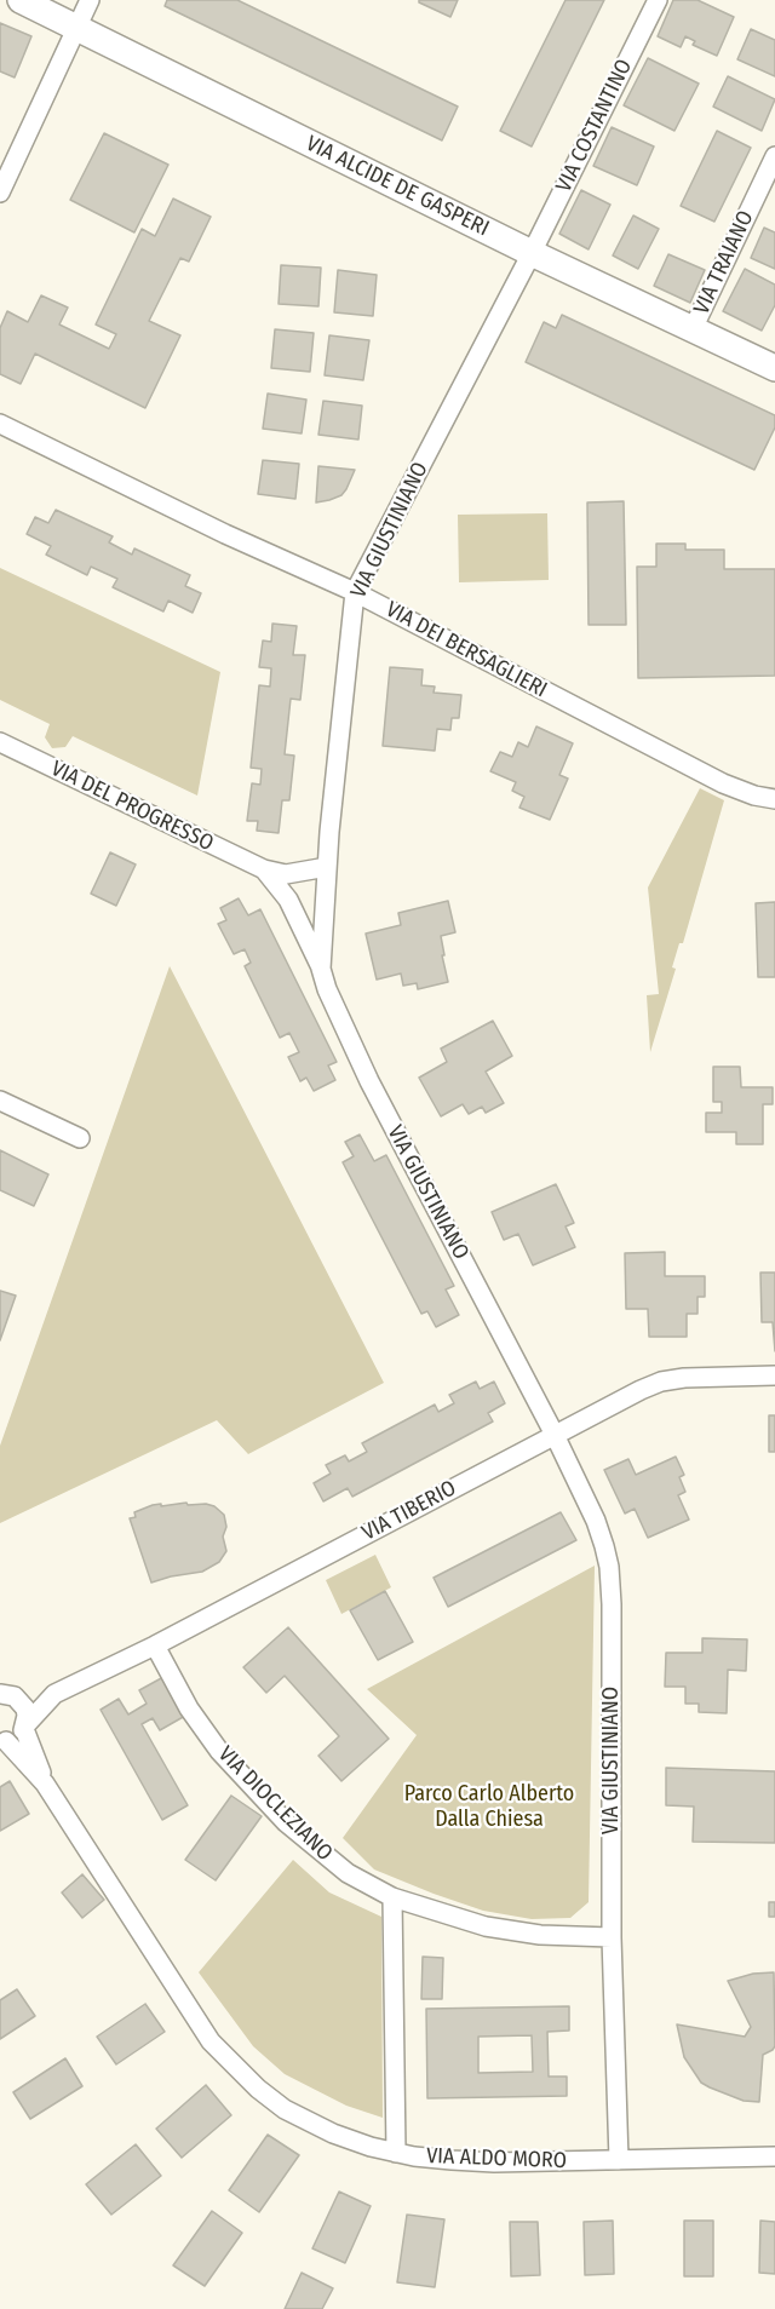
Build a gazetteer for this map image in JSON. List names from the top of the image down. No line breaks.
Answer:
{"streets":{"street":["VIA COSTANTINO","VIA ALCIDE DE GASPERI","VIA TRAIANO","VIA GIUSTINIANO","VIA DEI BERSAGLIERI","VIA DEL PROGRESSO","VIA TIBERIO","VIA DIOCLEZIANO","VIA ALDO MORO"]},"crossings":[["VIA COSTANTINO","VIA ALCIDE DE GASPERI"],["VIA COSTANTINO","VIA GIUSTINIANO"],["VIA ALCIDE DE GASPERI","VIA TRAIANO"],["VIA ALCIDE DE GASPERI","VIA GIUSTINIANO"],["VIA GIUSTINIANO","VIA DEI BERSAGLIERI"],["VIA GIUSTINIANO","VIA DEL PROGRESSO"],["VIA GIUSTINIANO","VIA TIBERIO"],["VIA GIUSTINIANO","VIA DIOCLEZIANO"],["VIA GIUSTINIANO","VIA ALDO MORO"],["VIA TIBERIO","VIA DIOCLEZIANO"],["VIA TIBERIO","VIA ALDO MORO"]],"parks":["Parco Carlo Alberto Dalla Chiesa"]}
